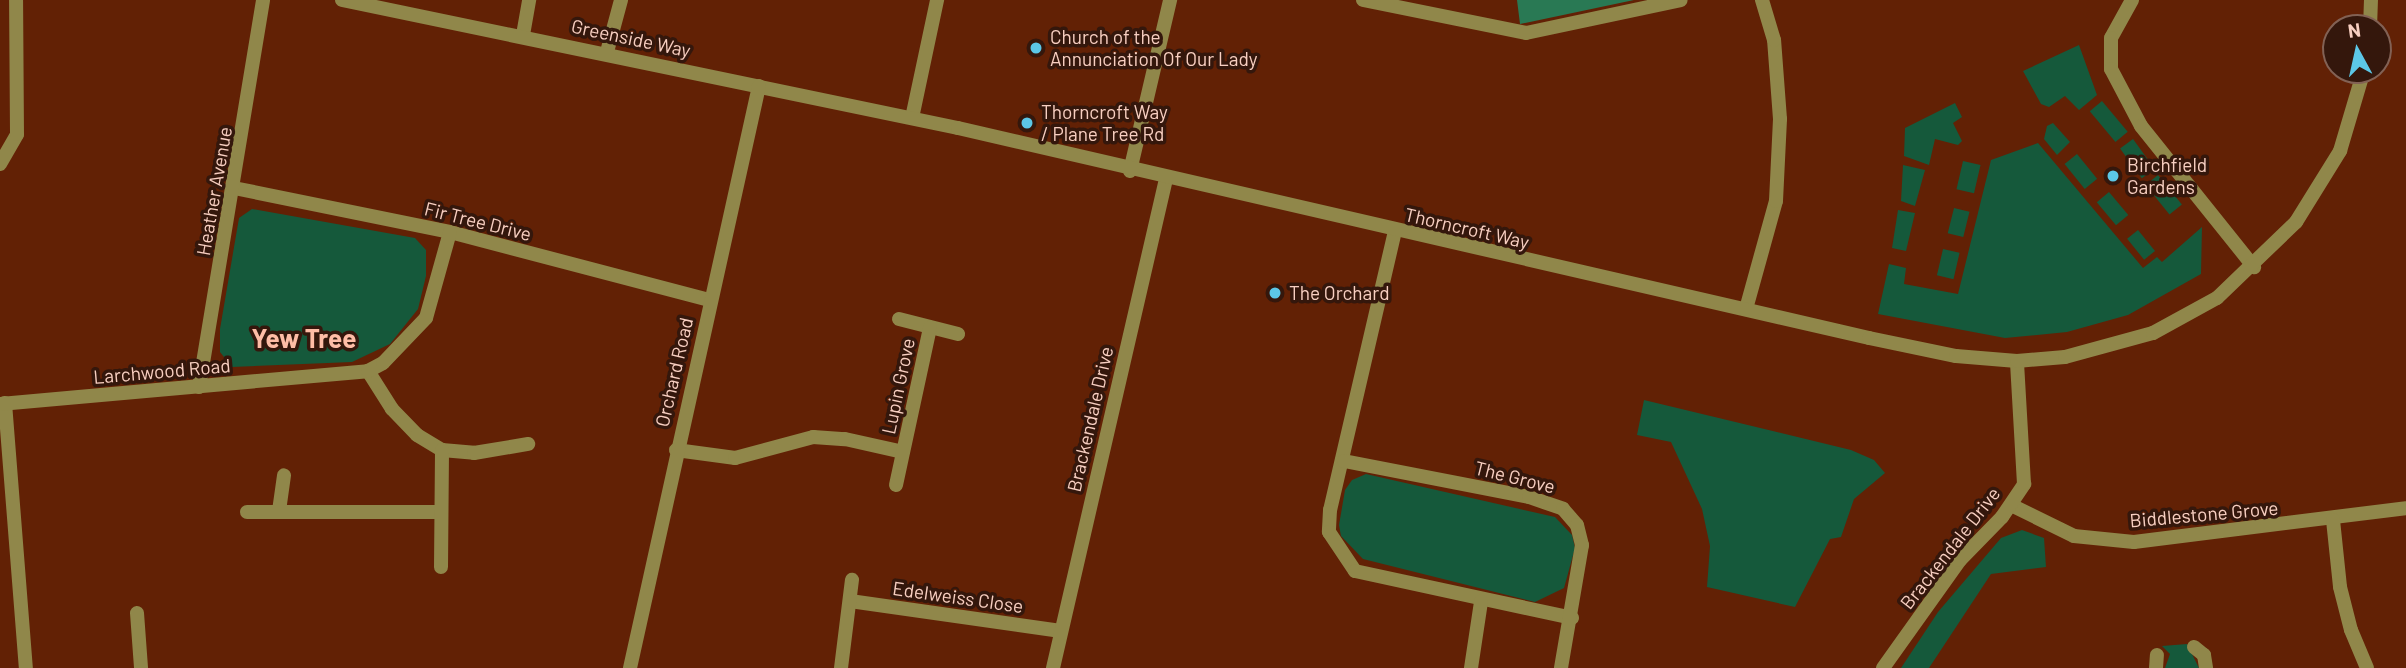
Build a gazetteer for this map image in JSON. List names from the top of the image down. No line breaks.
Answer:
{"streets":{"street":["Greenside Way","Heather Avenue","Fir Tree Drive","Thorncroft Way","Larchwood Road","Orchard Road","Lupin Grove","Brackendale Drive","The Grove","Biddlestone Grove","Edelweiss Close"]},"crossings":[["Greenside Way","Thorncroft Way"],["Greenside Way","Orchard Road"],["Heather Avenue","Fir Tree Drive"],["Heather Avenue","Larchwood Road"],["Fir Tree Drive","Orchard Road"],["Thorncroft Way","Brackendale Drive"],["Orchard Road","Lupin Grove"],["Brackendale Drive","Biddlestone Grove"],["Brackendale Drive","Edelweiss Close"]],"districts":["Yew Tree"],"places":["Church of the Annunciation Of Our Lady","Thorncroft Way / Plane Tree Rd","Birchfield Gardens","The Orchard"],"north":"top"}
